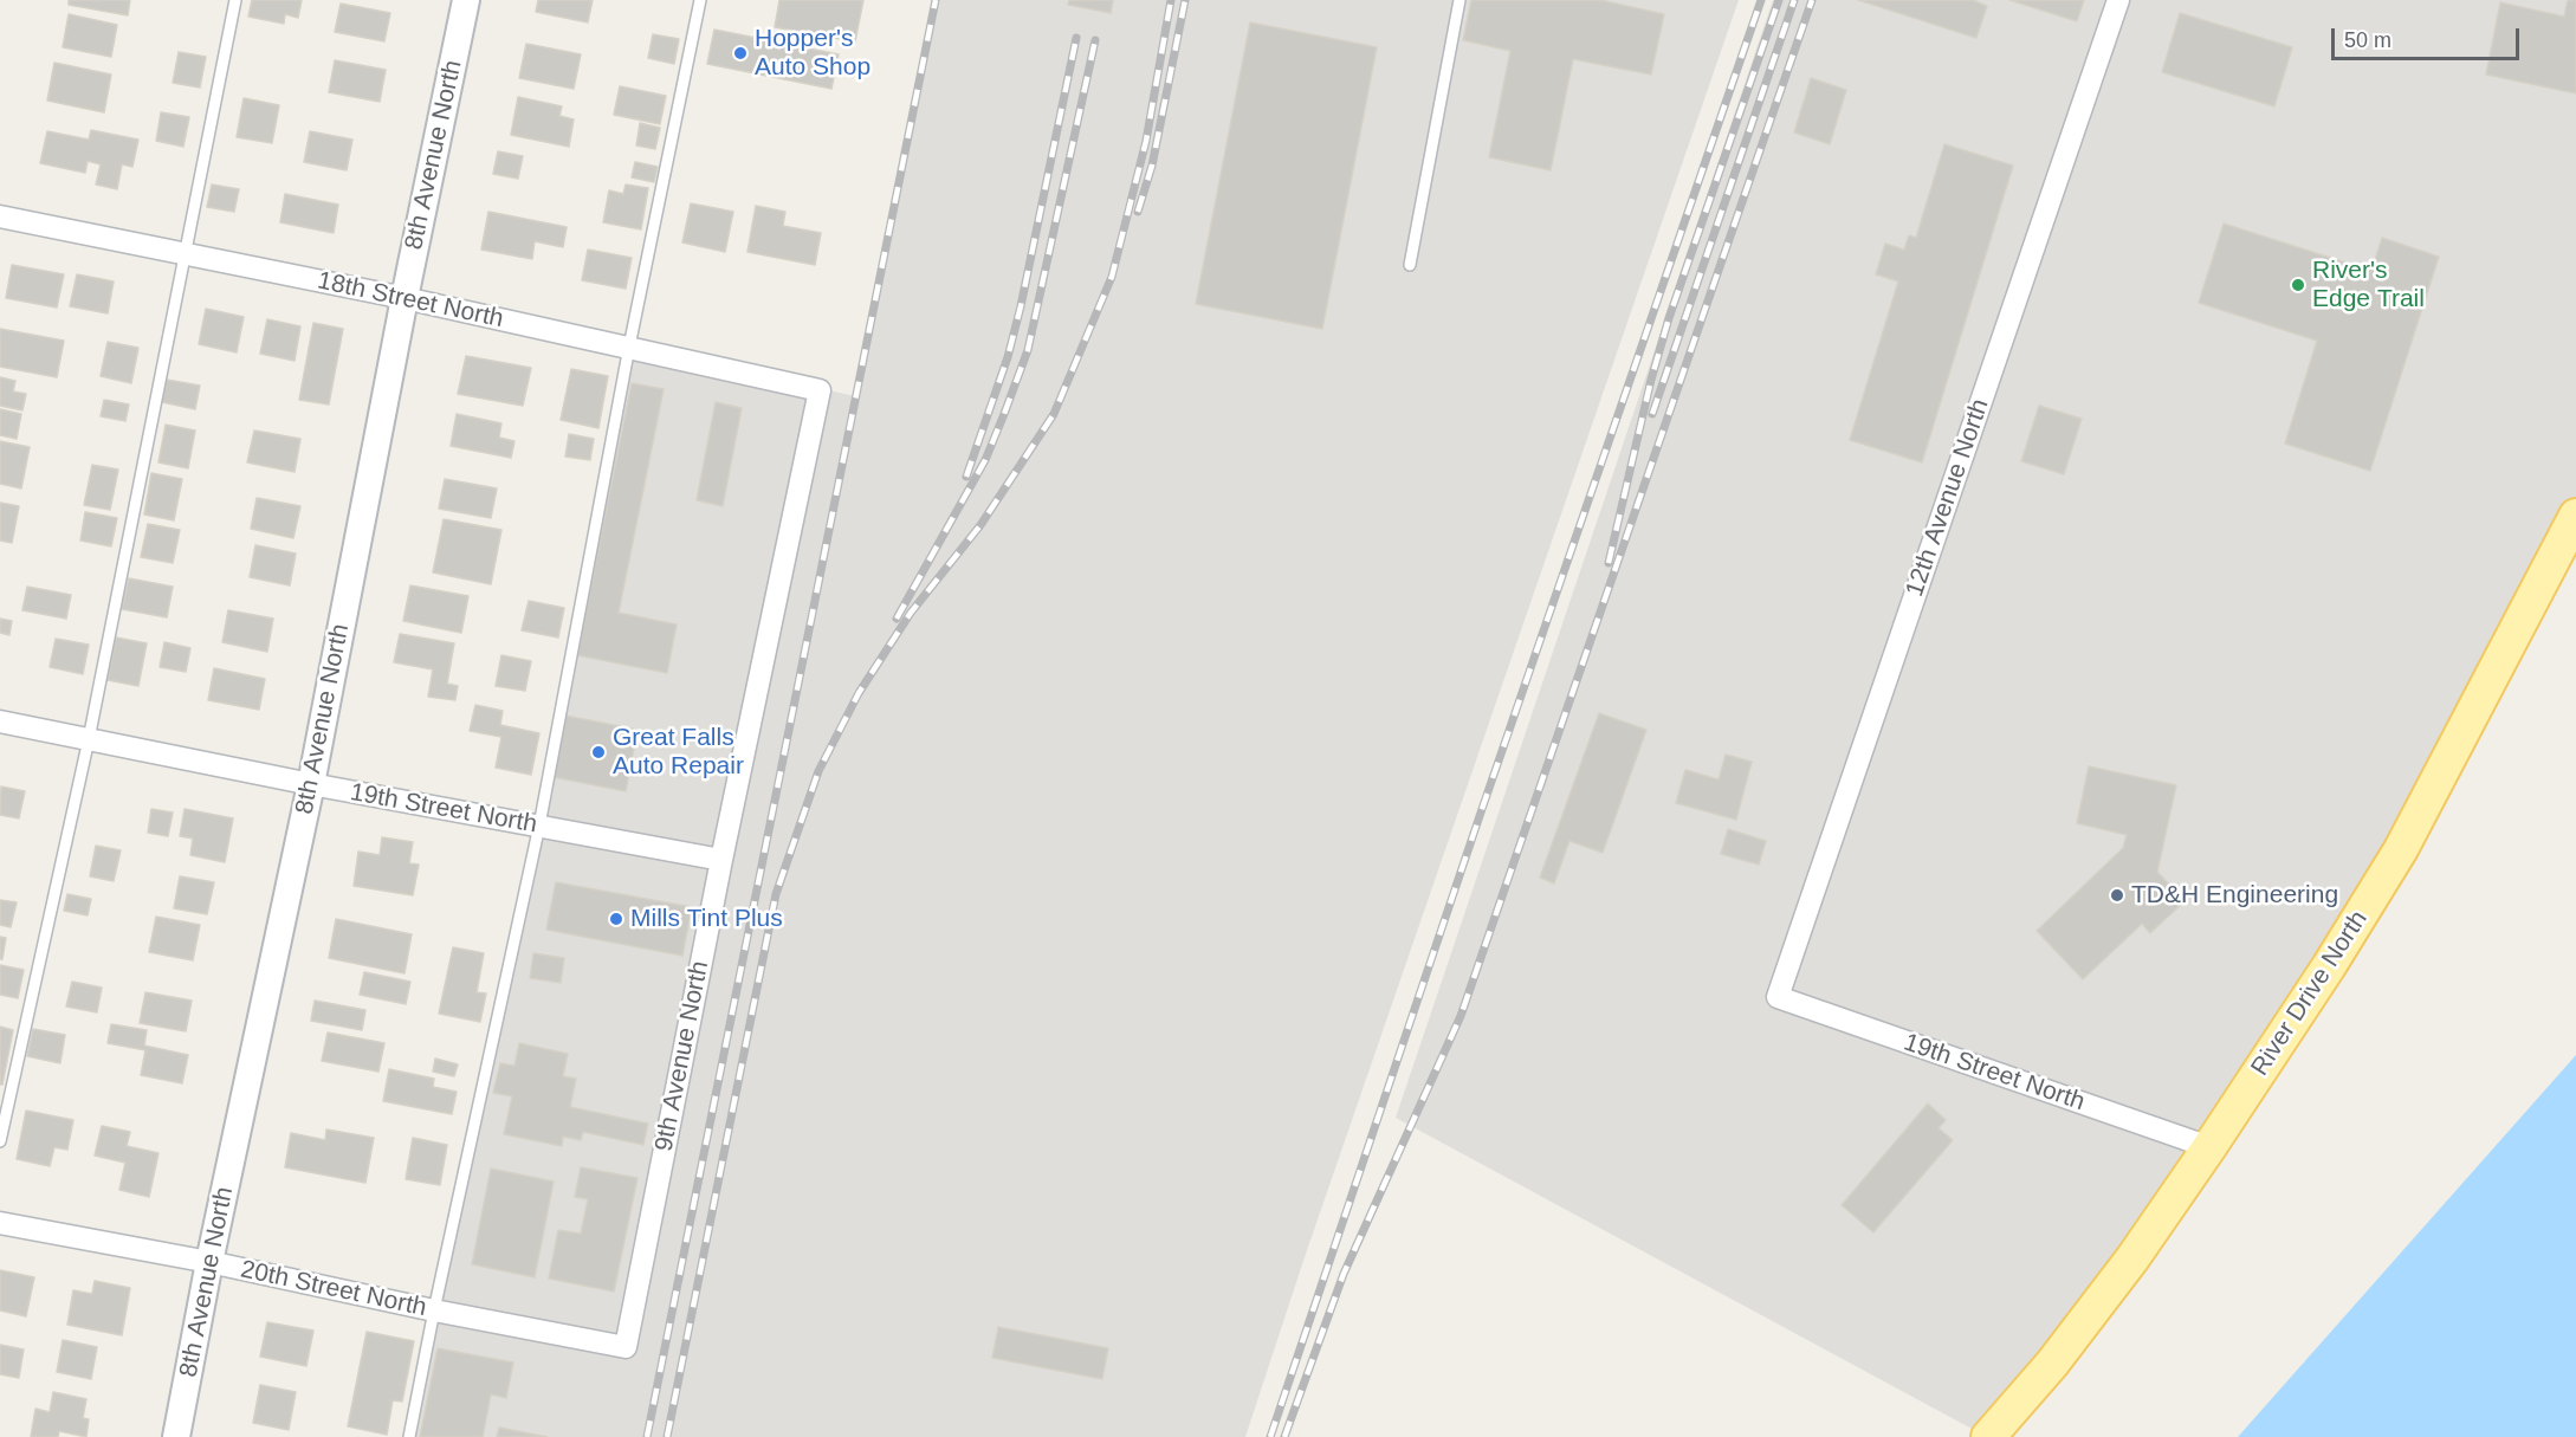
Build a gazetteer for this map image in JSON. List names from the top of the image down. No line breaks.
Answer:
{"streets":{"main road":["River Drive North"],"street":["8th Avenue North","18th Street North","12th Avenue North","19th Street North","9th Avenue North","20th Street North"]},"crossings":[["8th Avenue North","18th Street North"],["8th Avenue North","19th Street North"],["8th Avenue North","20th Street North"],["18th Street North","9th Avenue North"],["12th Avenue North","19th Street North"],["19th Street North","River Drive North"],["19th Street North","9th Avenue North"],["9th Avenue North","20th Street North"]],"places":["Hopper's Auto Shop","River's Edge Trail","Great Falls Auto Repair","TD&H Engineering","Mills Tint Plus"],"scale_bar":"50 m"}
